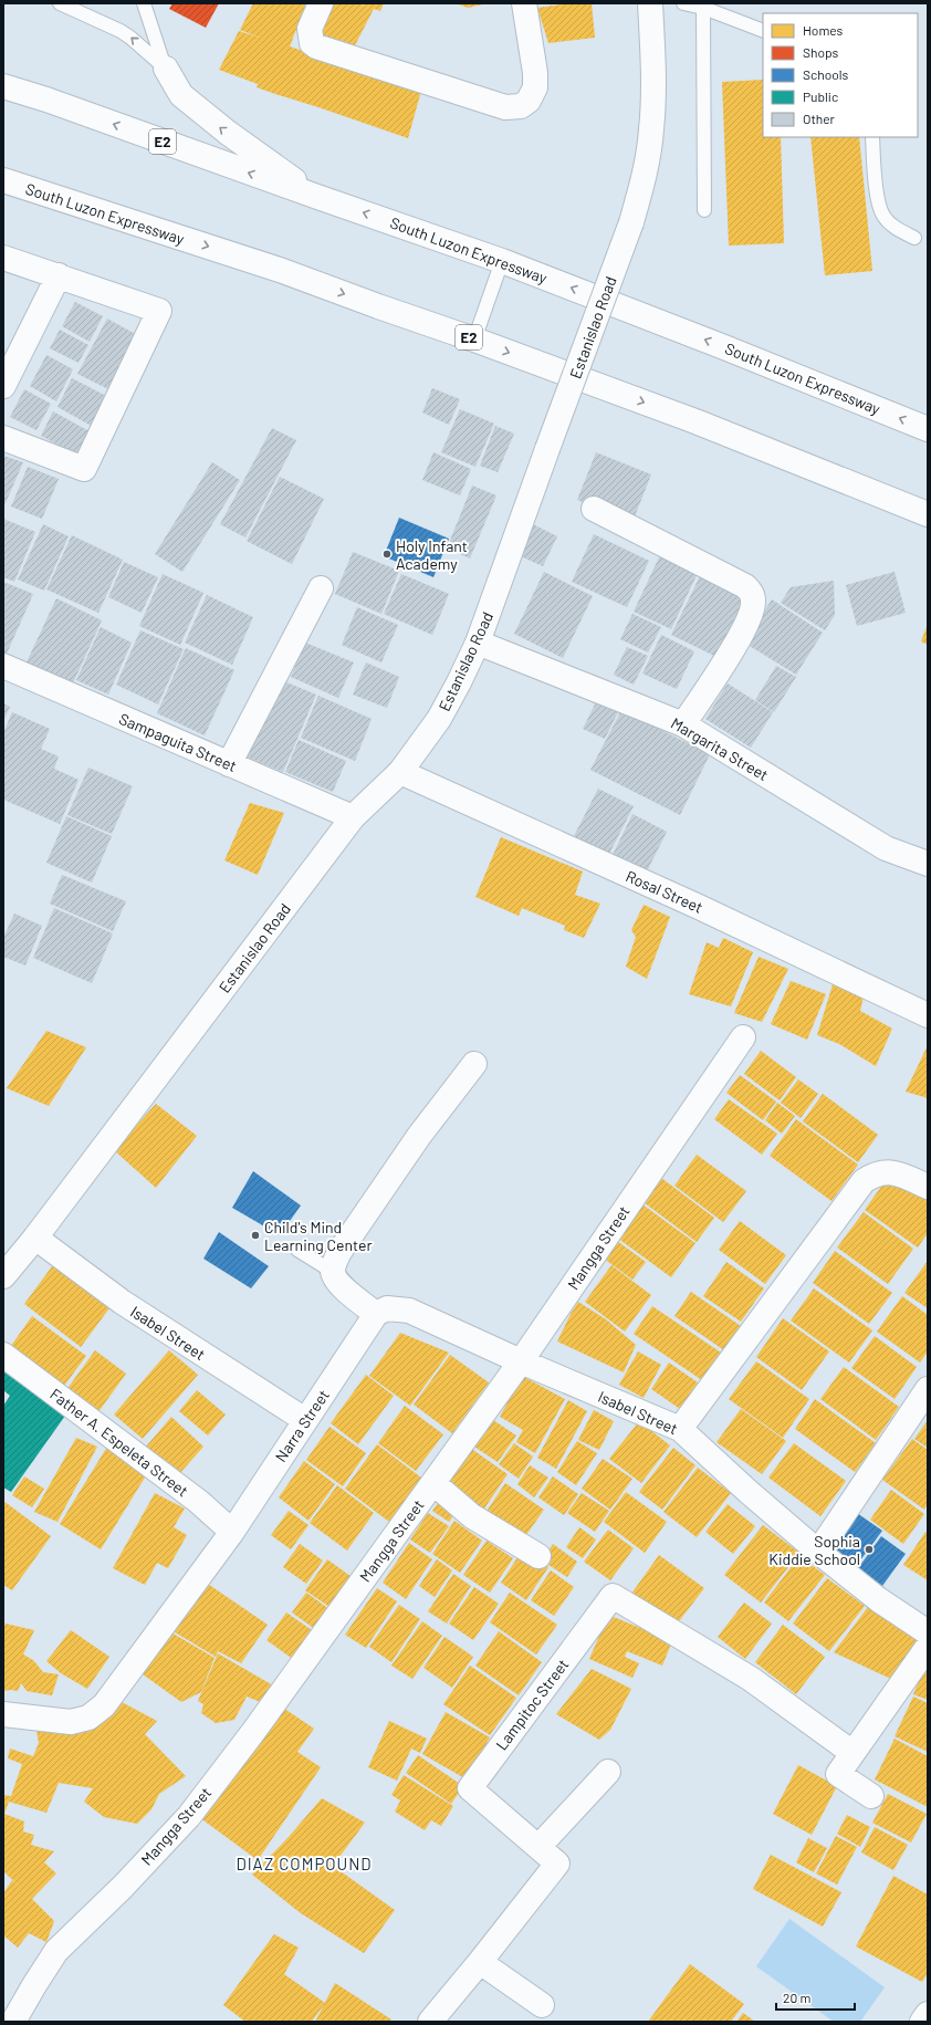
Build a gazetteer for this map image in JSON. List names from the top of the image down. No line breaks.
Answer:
{"streets":{"main road":["E2","South Luzon Expressway","Estanislao Road","Sampaguita Street","Margarita Street","Rosal Street","Mangga Street","Isabel Street","Narra Street","Father A. Espeleta Street","Lampitoc Street"]},"crossings":[["Estanislao Road","Sampaguita Street"],["Estanislao Road","Margarita Street"],["Estanislao Road","Rosal Street"],["Estanislao Road","Isabel Street"],["Mangga Street","Isabel Street"],["Isabel Street","Narra Street"],["Narra Street","Father A. Espeleta Street"]],"districts":["DIAZ COMPOUND"],"places":["Holy Infant Academy","Child's Mind Learning Center","Sophia Kiddie School"],"legend":["Homes","Shops","Schools","Public","Other"],"scale_bar":"20 m"}
